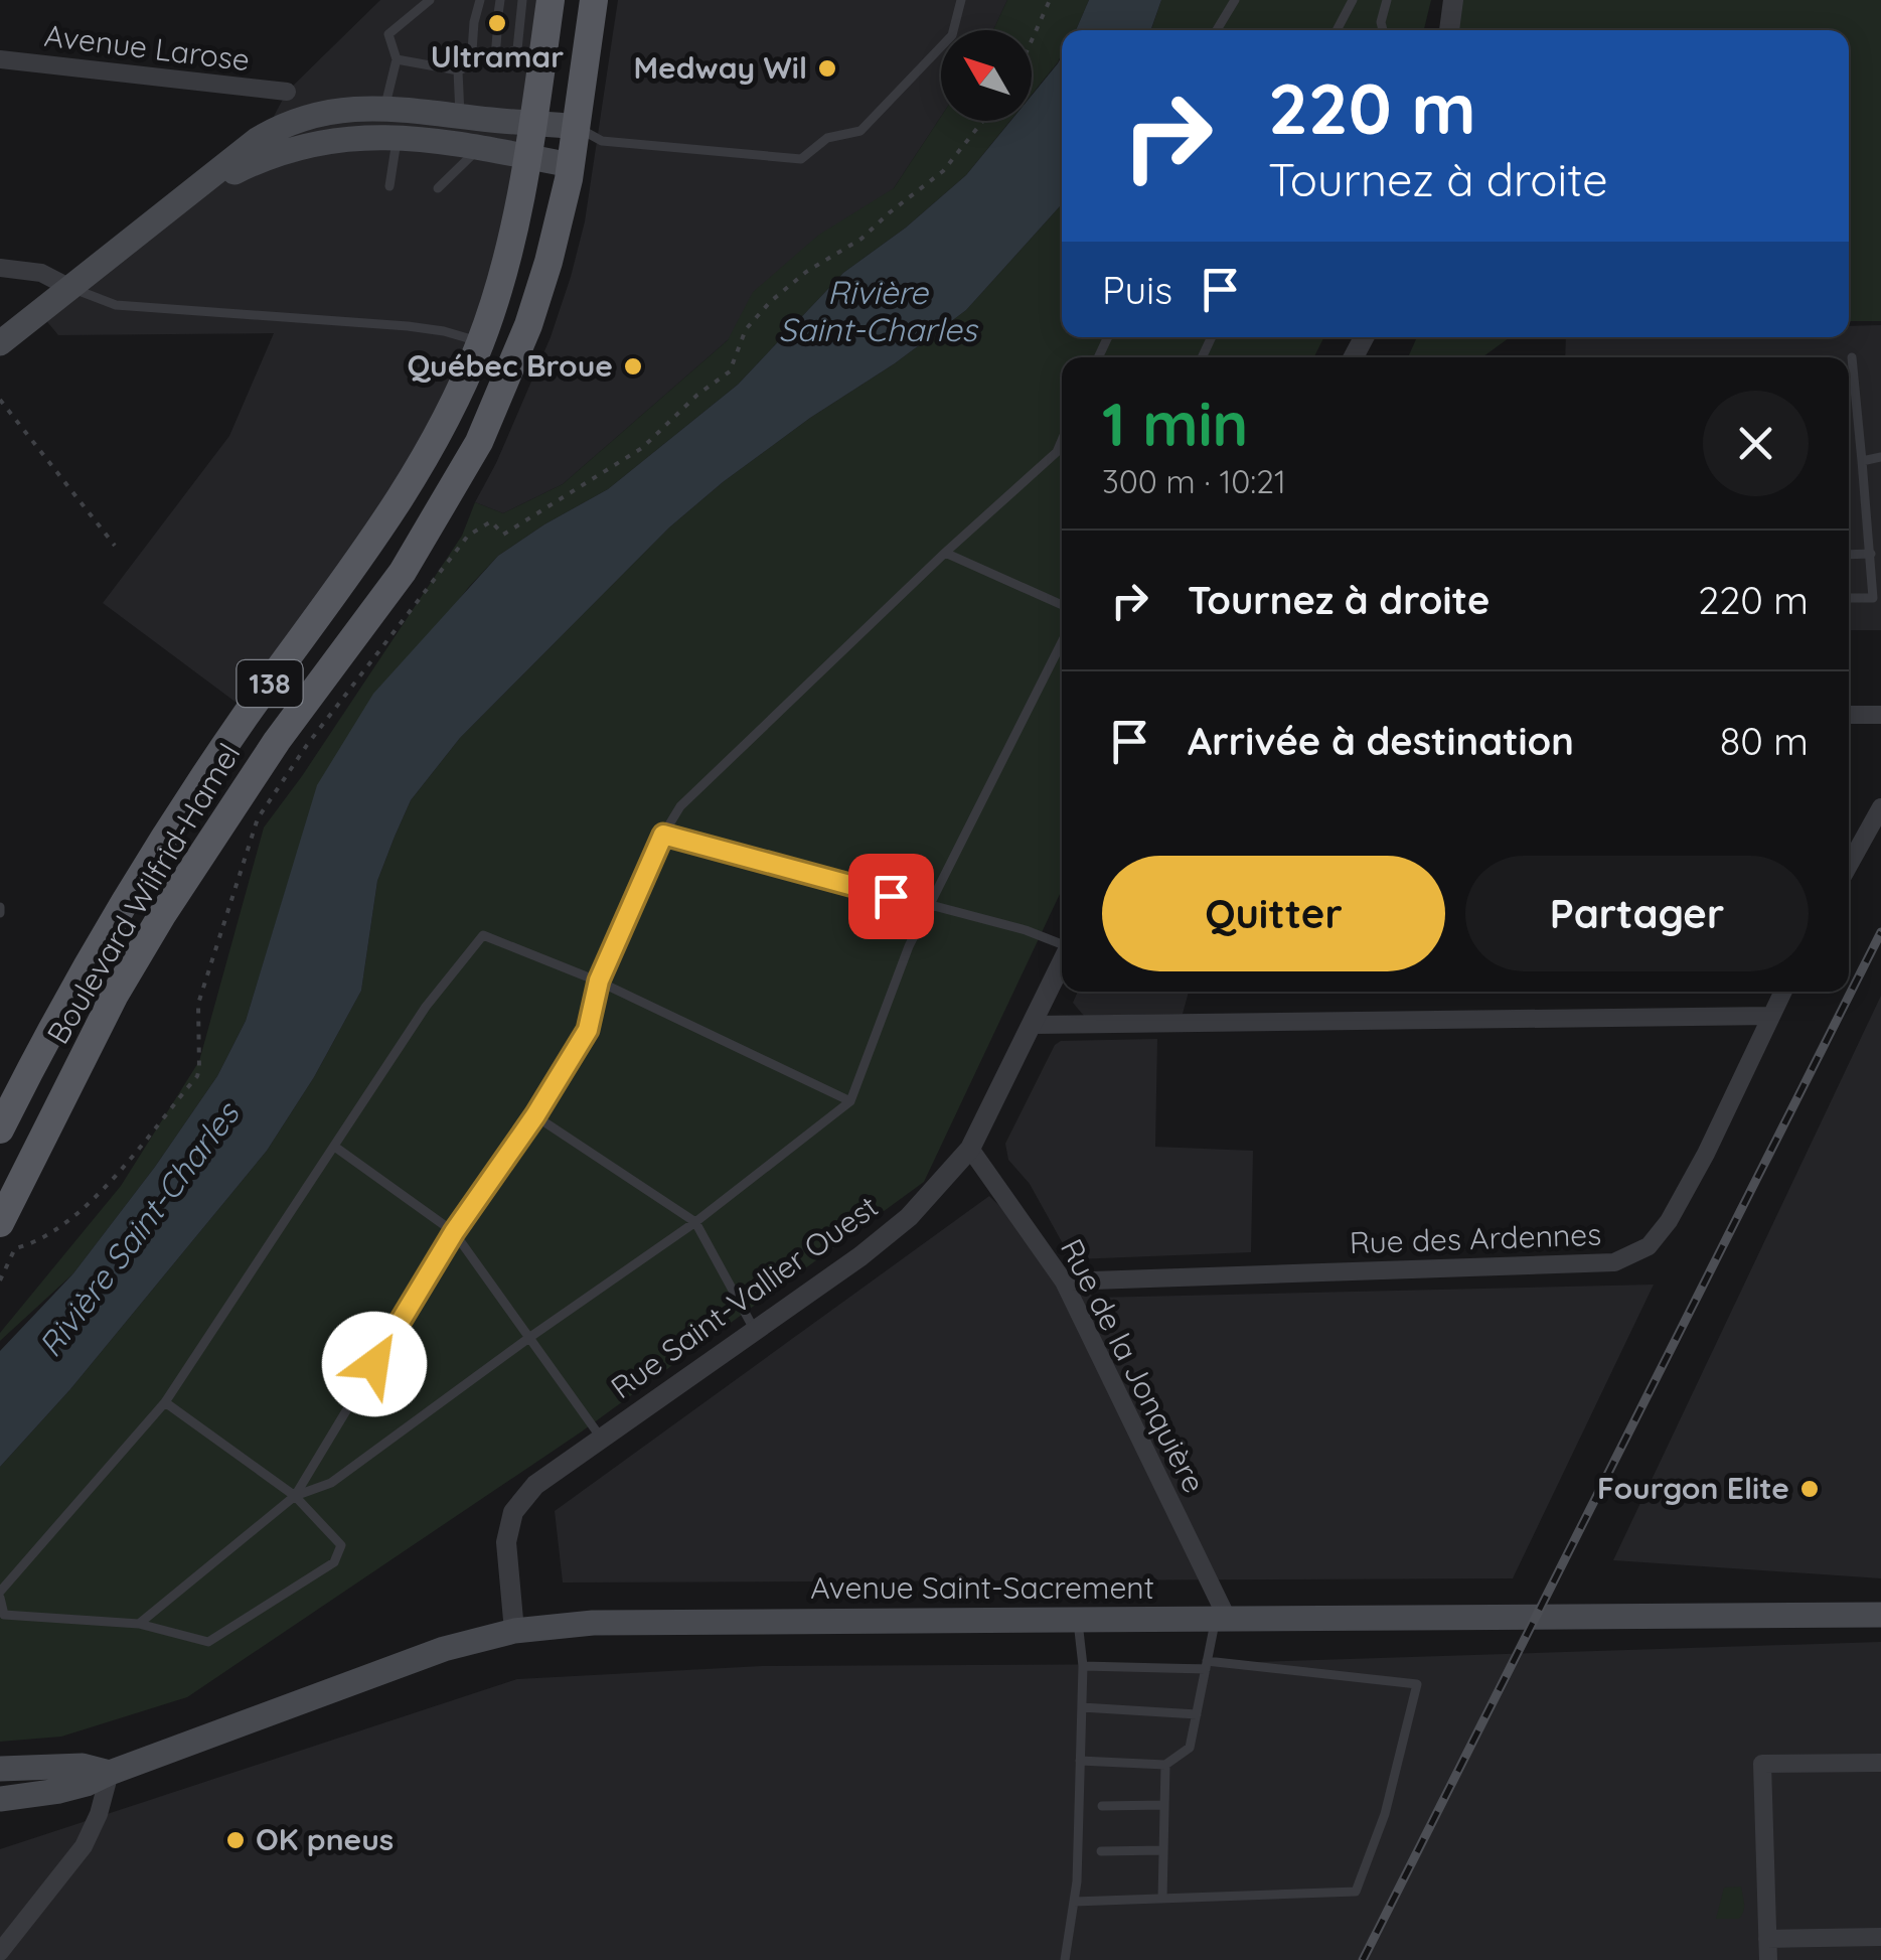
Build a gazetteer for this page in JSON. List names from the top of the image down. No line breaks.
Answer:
{"streets":{"main road":["138","Boulevard Wilfrid-Hamel","Avenue Saint-Sacrement"],"street":["Avenue Larose","Rue des Ardennes","Rue Saint-Vallier Ouest","Rue de la Jonquière"]},"crossings":[["Rue des Ardennes","Rue de la Jonquière"],["Rue Saint-Vallier Ouest","Rue de la Jonquière"],["Rue Saint-Vallier Ouest","Avenue Saint-Sacrement"],["Rue de la Jonquière","Avenue Saint-Sacrement"]],"water":["Rivière Saint-Charles"],"places":["Ultramar","Medway Wil","Québec Broue","Fourgon Elite","OK pneus"],"north":"top left","page":{"turn":["220 m","Tournez à droite"],"then":"Puis","heading":["1 min","300 m · 10:21"],"list":[{"name":"Tournez à droite","value":"220 m"},{"name":"Arrivée à destination","value":"80 m"}],"buttons":["Quitter","Partager"]}}
